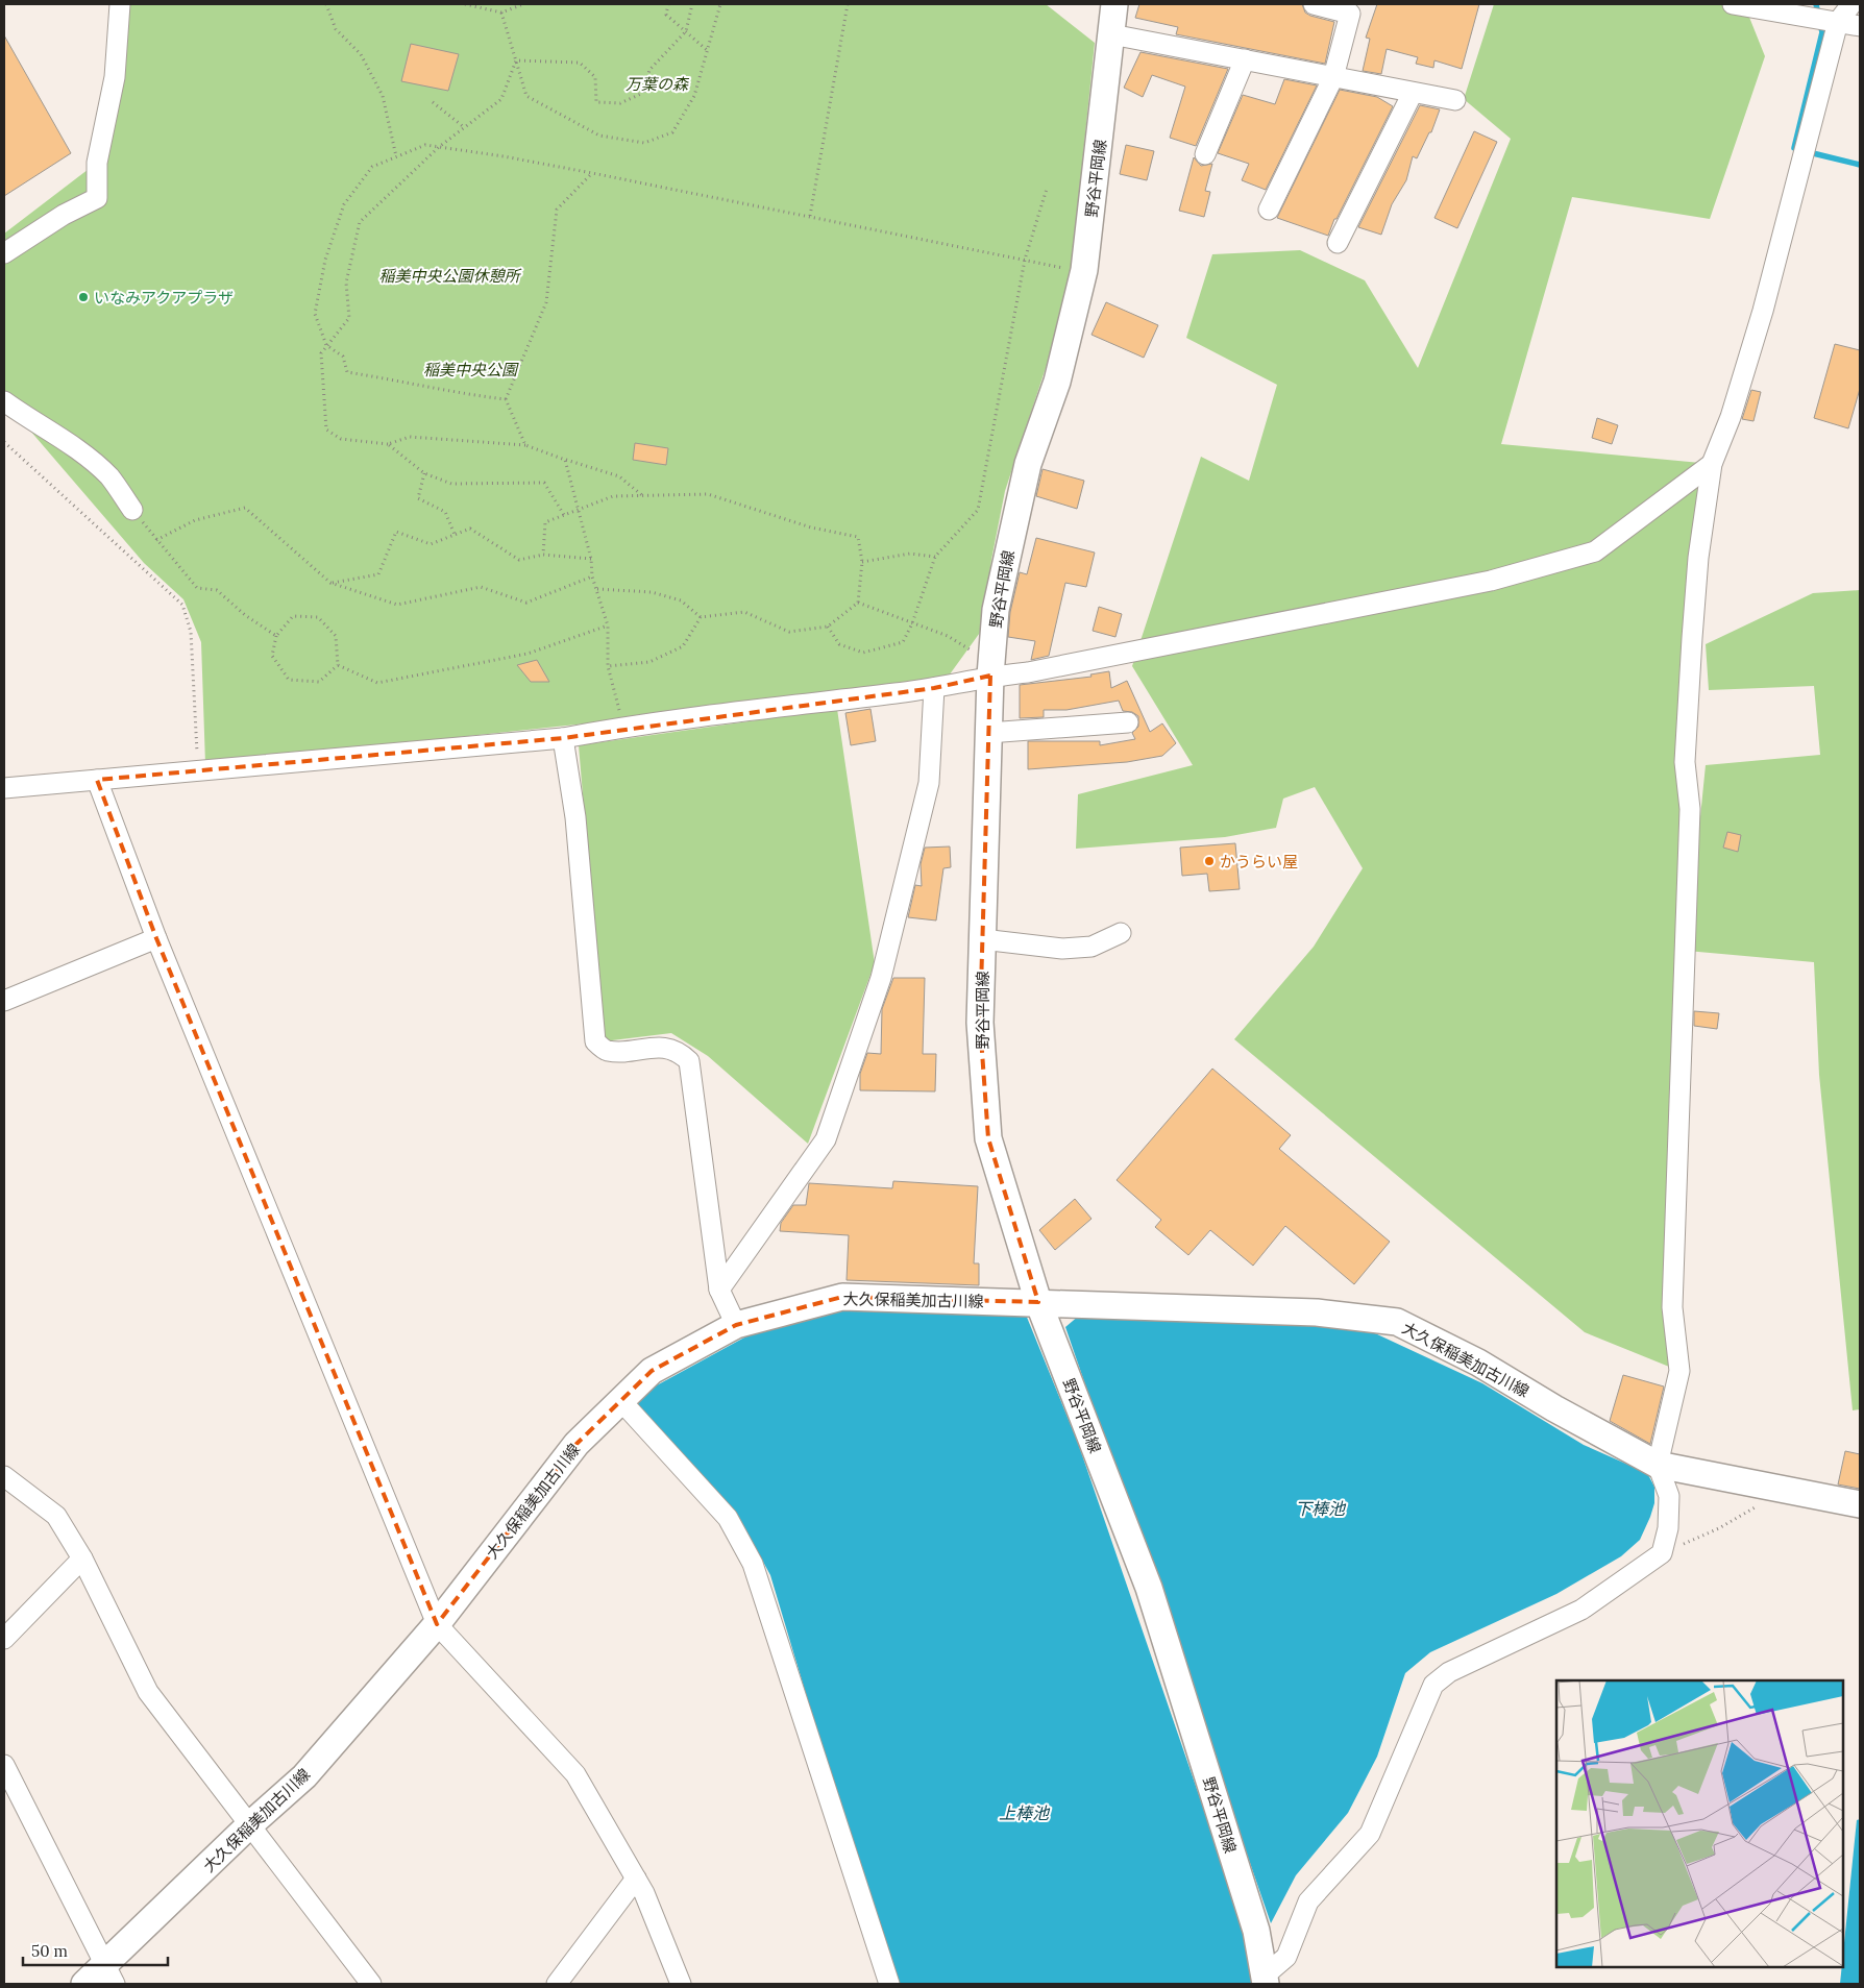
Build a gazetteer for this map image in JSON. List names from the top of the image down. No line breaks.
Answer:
{"streets":{"main road":["野谷平岡線","大久保稲美加古川線"]},"crossings":[["野谷平岡線","大久保稲美加古川線"]],"water":["下棒池","上棒池"],"parks":["万葉の森","稲美中央公園休憩所","稲美中央公園"],"places":["いなみアクアプラザ","かうらい屋"],"scale_bar":"50 m"}
